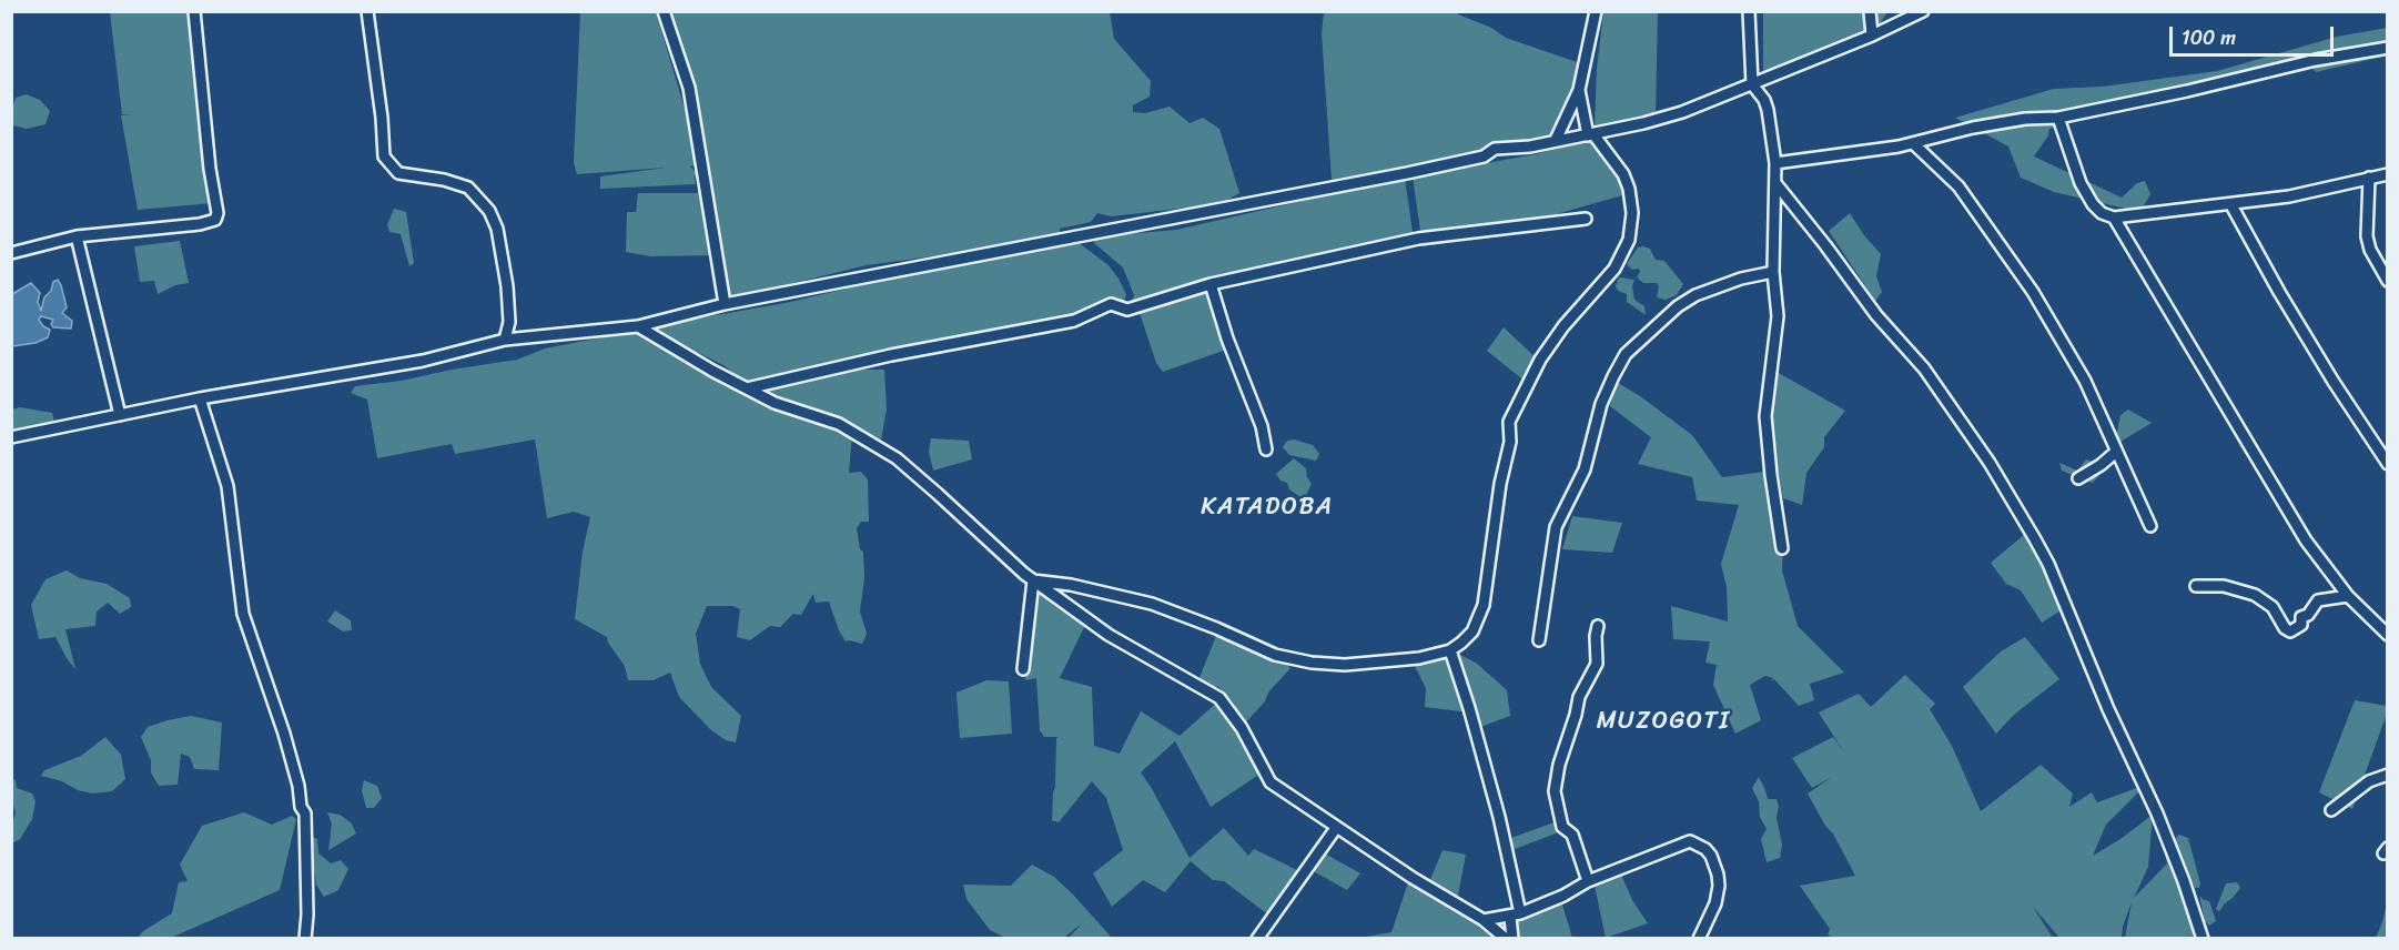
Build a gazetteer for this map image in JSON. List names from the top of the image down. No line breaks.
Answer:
{"districts":["KATADOBA","MUZOGOTI"],"scale_bar":"100 m"}
